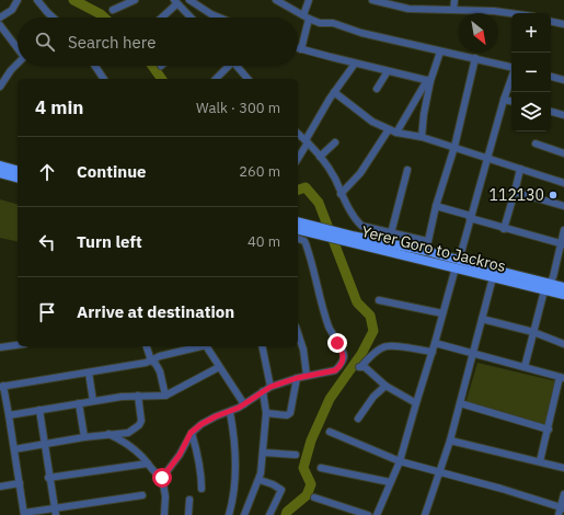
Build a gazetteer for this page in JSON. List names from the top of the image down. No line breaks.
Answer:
{"streets":{"main road":["Yerer Goro to Jackros"]},"places":["112130"],"north":"bottom right","page":{"map_buttons":["+","−"],"search":"Search here","heading":["4 min","Walk · 300 m"],"list":[["Continue","260 m"],["Turn left","40 m"],"Arrive at destination"]}}
